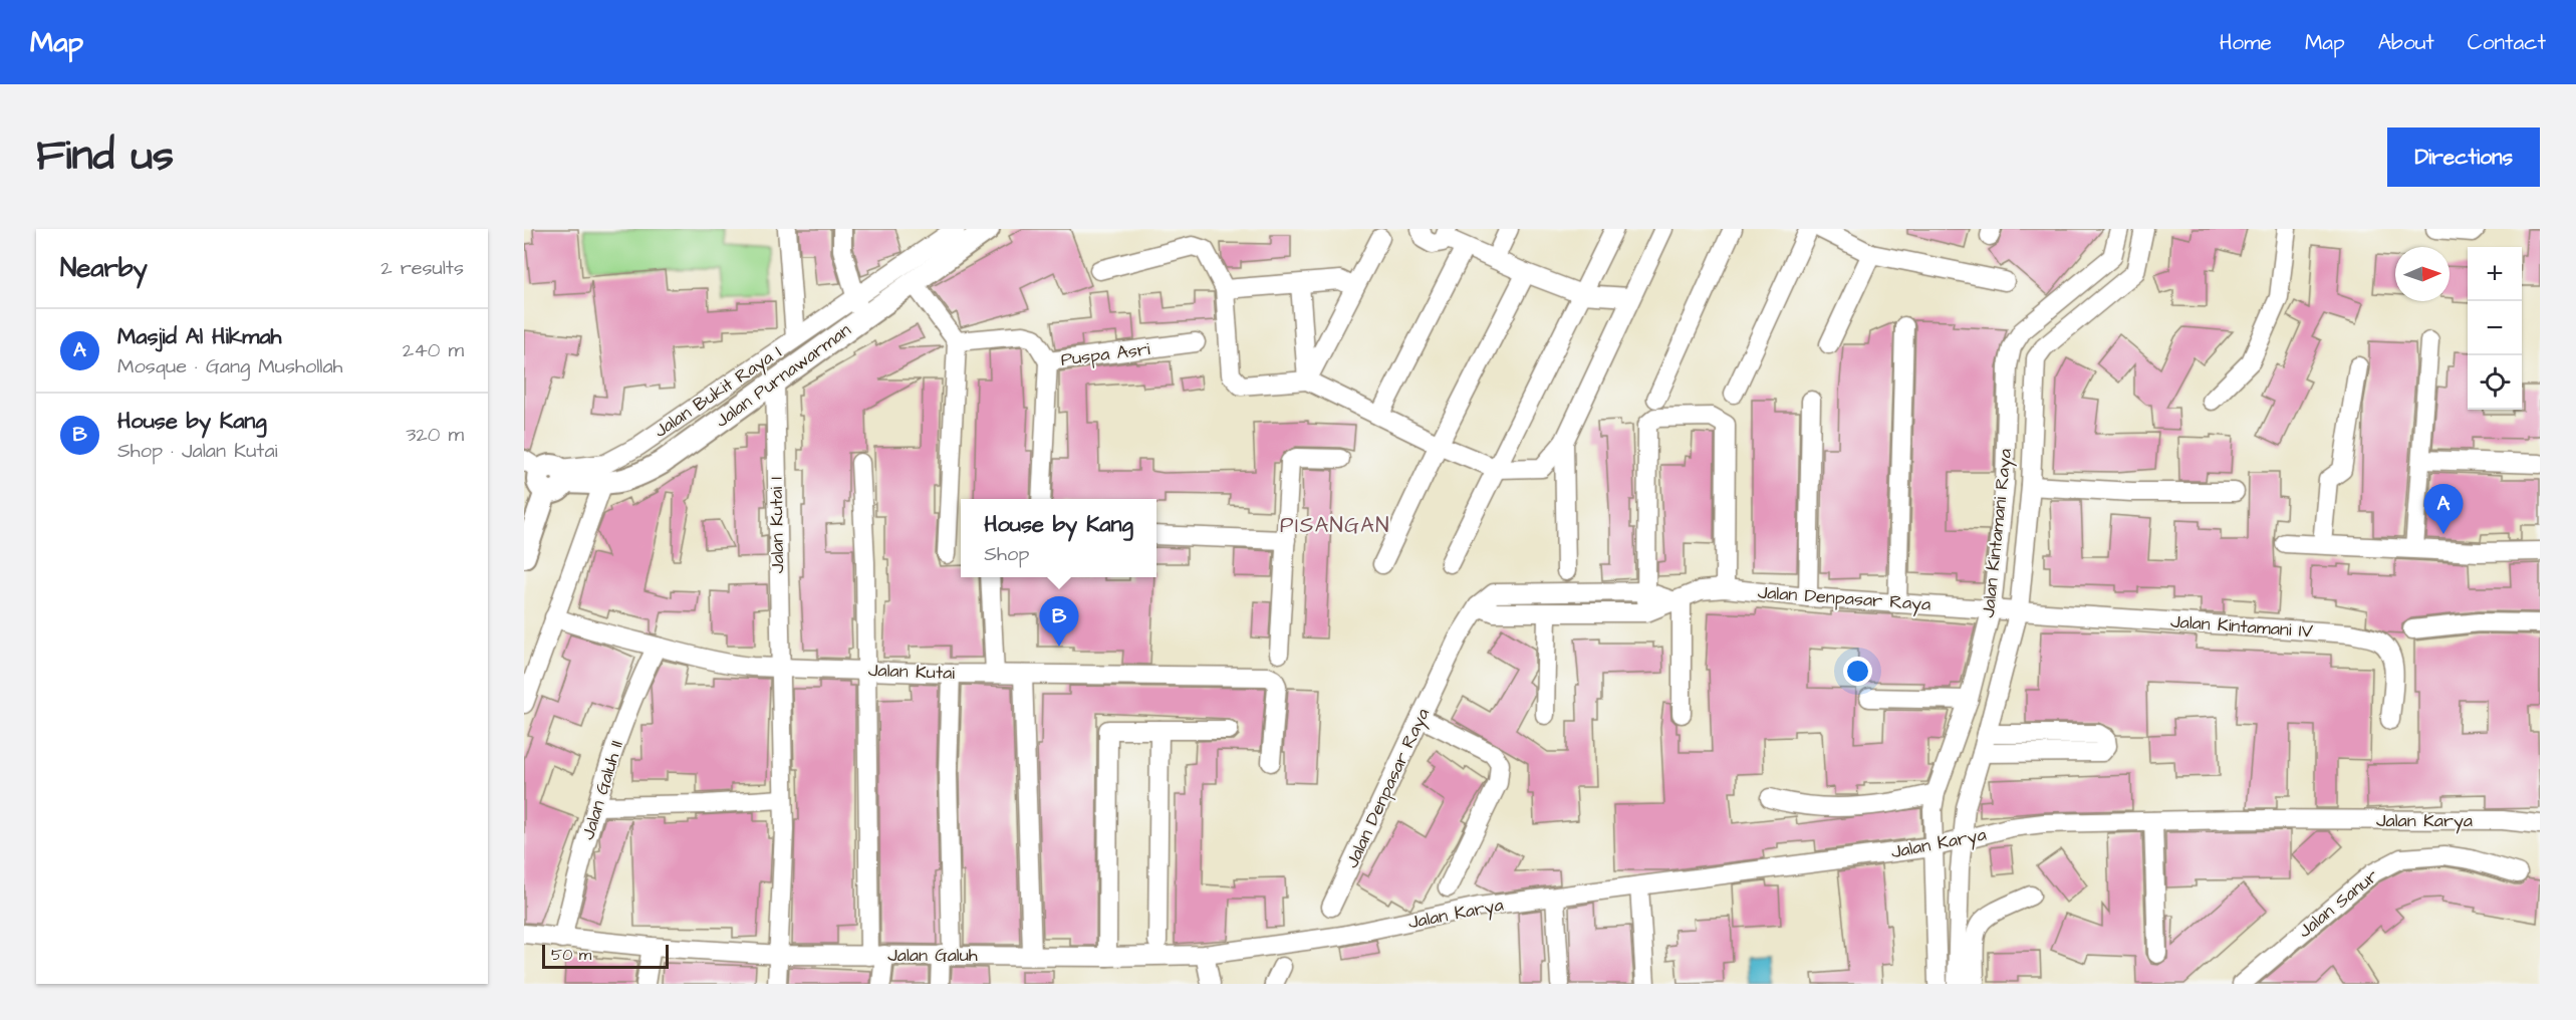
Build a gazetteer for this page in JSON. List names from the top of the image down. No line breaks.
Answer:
{"streets":{"street":["Puspa Asri","Jalan Purnawarman","Jalan Bukit Raya I","Jalan Kutai I","Jalan Kintamani Raya","Jalan Denpasar Raya","Jalan Kintamani IV","Jalan Kutai","Jalan Galuh II","Jalan Karya","Jalan Sanur","Jalan Galuh"]},"crossings":[["Jalan Purnawarman","Jalan Bukit Raya I"],["Jalan Purnawarman","Jalan Kutai I"],["Jalan Kutai I","Jalan Kutai"],["Jalan Kintamani Raya","Jalan Denpasar Raya"],["Jalan Kintamani Raya","Jalan Kintamani IV"],["Jalan Kintamani Raya","Jalan Karya"],["Jalan Denpasar Raya","Jalan Kintamani IV"],["Jalan Kutai","Jalan Galuh II"],["Jalan Galuh II","Jalan Galuh"],["Jalan Karya","Jalan Galuh"]],"districts":["PISANGAN"],"scale_bar":"50 m","north":"right","page":{"header":"Map","nav":["Home","Map","About","Contact"],"title":"Find us","buttons":"Directions","heading":["Nearby","2 results"],"map_buttons":["+","−"],"list":[{"mark":"A","name":"Masjid Al Hikmah","note":"Mosque · Gang Mushollah","value":"240 m"},{"mark":"B","name":"House by Kang","note":"Shop · Jalan Kutai","value":"320 m"}],"pins":["A","B"],"popup":["House by Kang","Shop"],"scale":"50 m"}}
